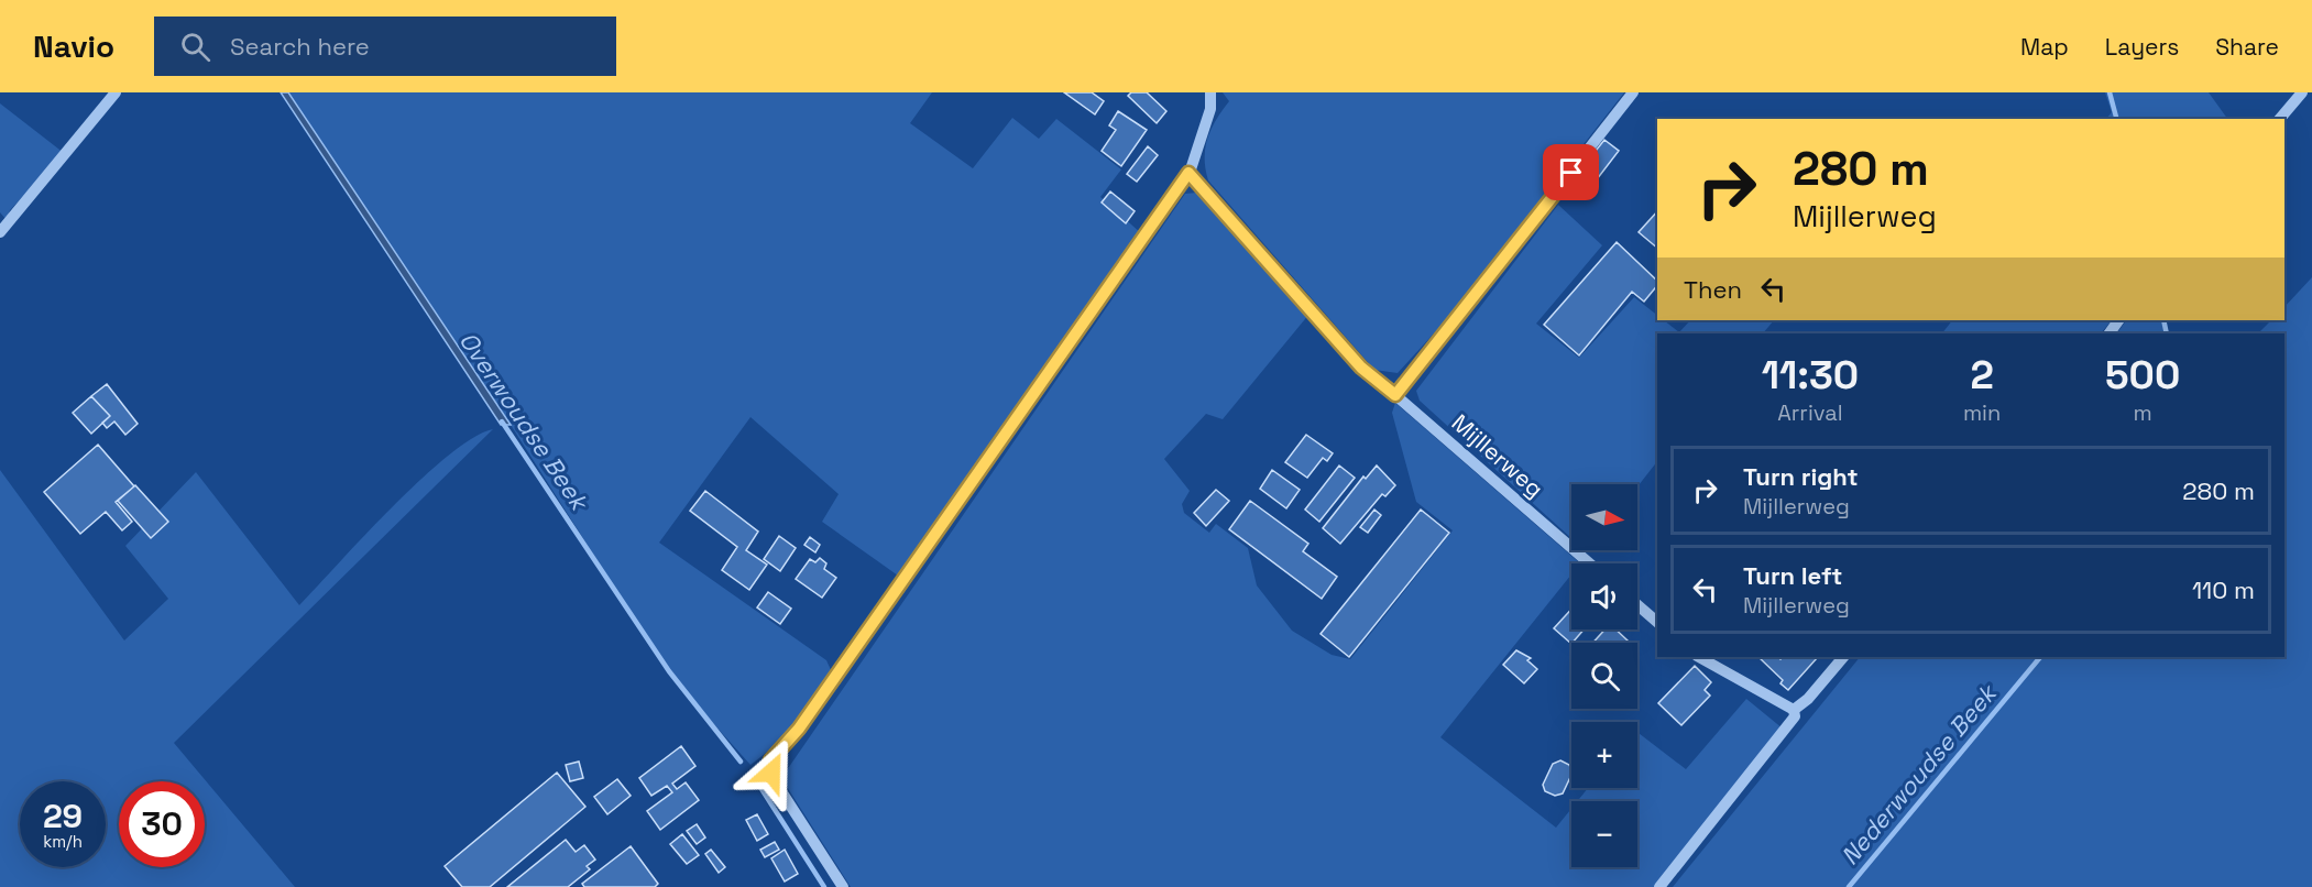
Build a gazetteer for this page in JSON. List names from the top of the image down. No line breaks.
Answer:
{"streets":{"street":["Mijllerweg"]},"water":["Overwoudse Beek","Nederwoudse Beek"],"north":"right","page":{"header":"Navio","search":"Search here","nav":["Map","Layers","Share"],"turn":["280 m","Mijllerweg"],"then":"Then","eta":["11:30","Arrival","2","min","500","m"],"list":[{"name":"Turn right","note":"Mijllerweg","value":"280 m"},{"name":"Turn left","note":"Mijllerweg","value":"110 m"}],"map_buttons":["+","−"],"speed":"29 km/h","limit":"30"}}
